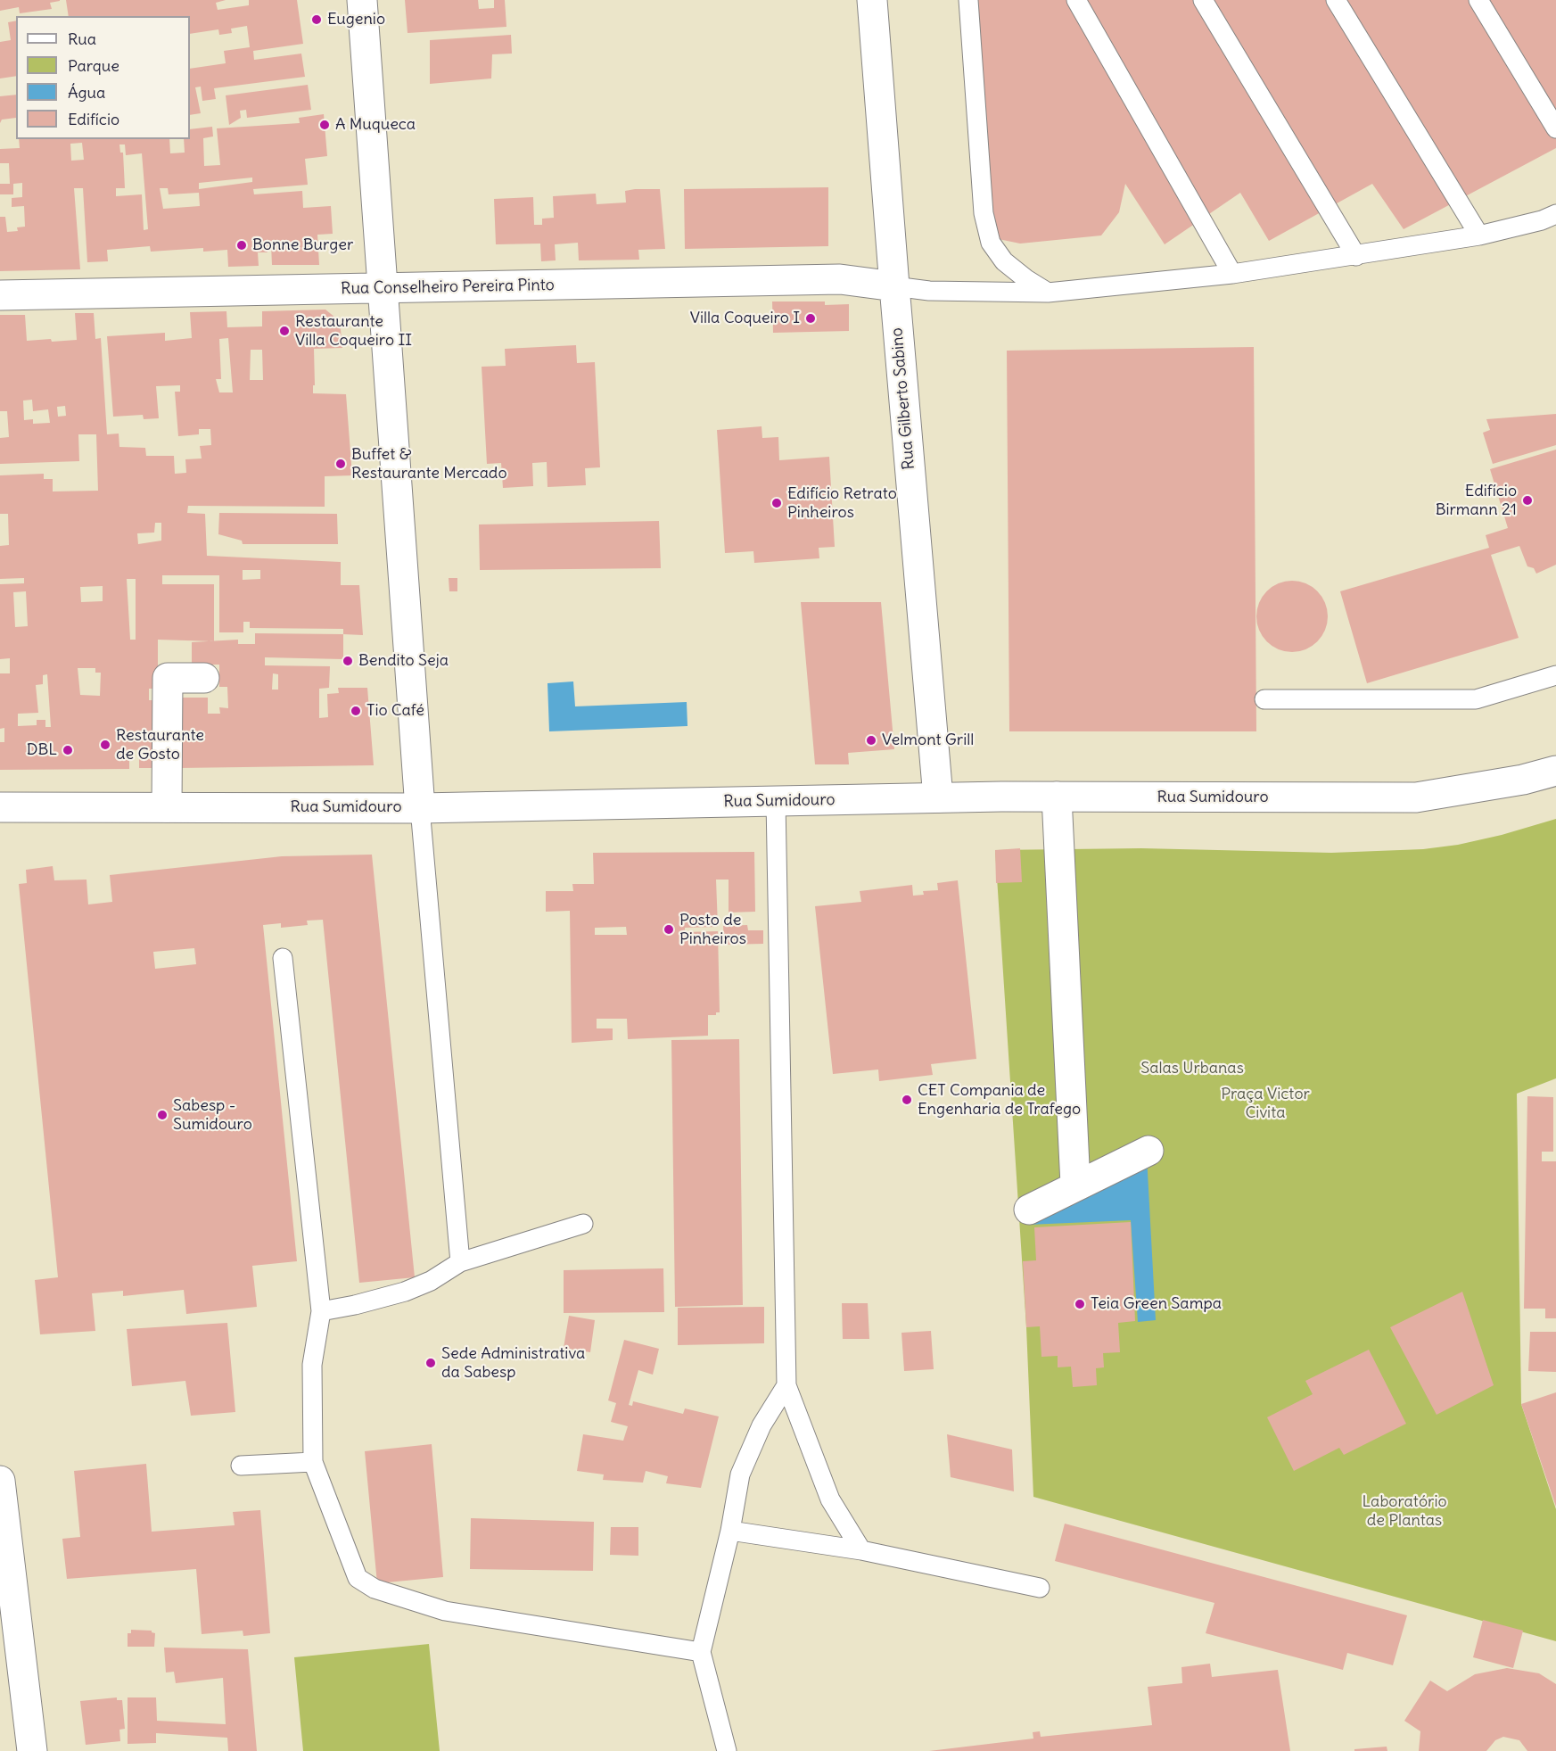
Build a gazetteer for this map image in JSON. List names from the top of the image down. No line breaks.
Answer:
{"streets":{"street":["Rua Conselheiro Pereira Pinto","Rua Gilberto Sabino","Rua Sumidouro"]},"crossings":[["Rua Conselheiro Pereira Pinto","Rua Gilberto Sabino"],["Rua Gilberto Sabino","Rua Sumidouro"]],"parks":["Salas Urbanas","Praça Victor Civita","Laboratório de Plantas"],"places":["Eugenio","A Muqueca","Bonne Burger","Villa Coqueiro I","Restaurante Villa Coqueiro II","Buffet & Restaurante Mercado","Edifício Birmann 21","Edifício Retrato Pinheiros","Bendito Seja","Tio Café","Velmont Grill","Restaurante de Gosto","DBL","Posto de Pinheiros","CET Compania de Engenharia de Trafego","Sabesp - Sumidouro","Teia Green Sampa","Sede Administrativa da Sabesp"],"legend":["Rua","Parque","Água","Edifício"]}
